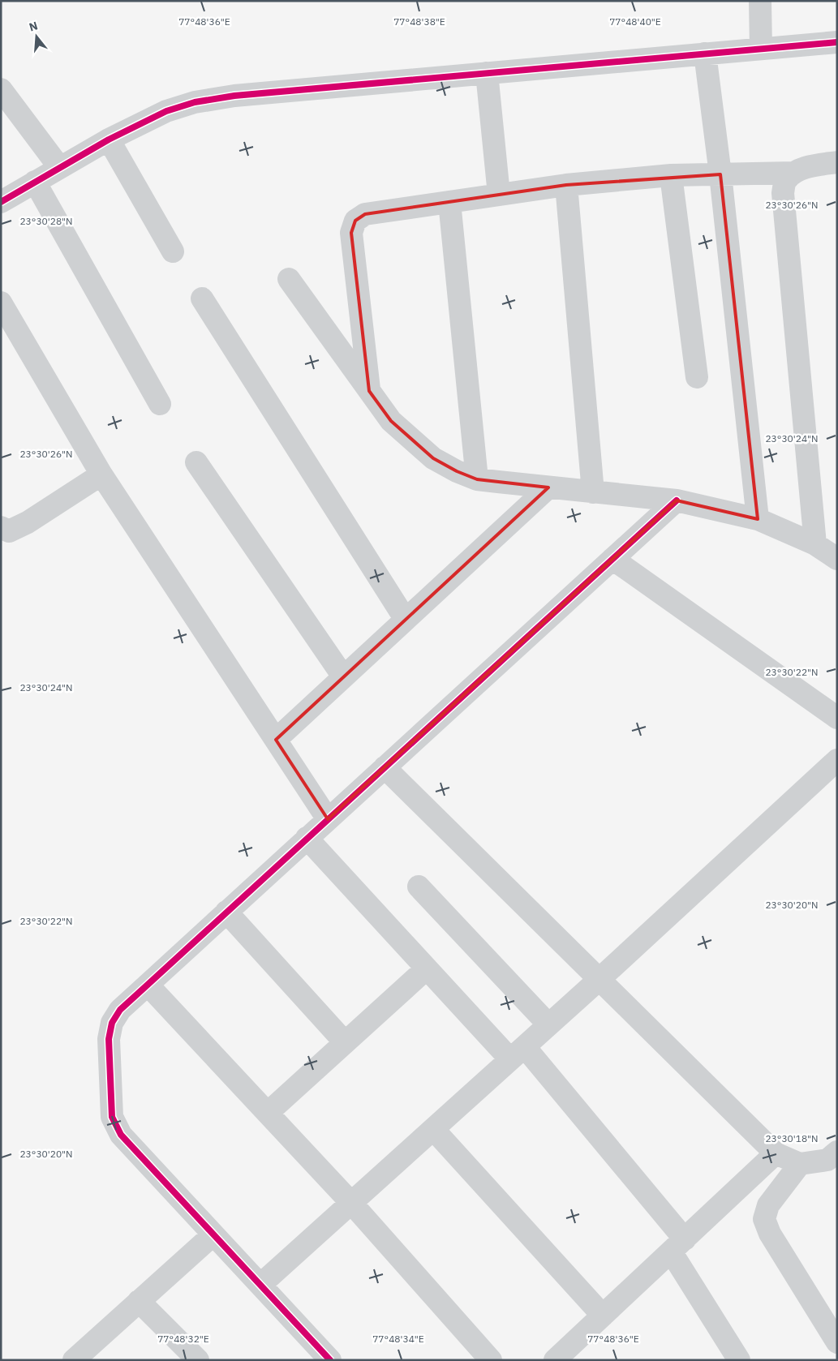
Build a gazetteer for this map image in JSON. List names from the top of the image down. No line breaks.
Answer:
{"north":"top","coordinates":["77°48'36\"E","77°48'38\"E","77°48'40\"E","23°30'26\"N","23°30'28\"N","23°30'24\"N","23°30'22\"N","23°30'20\"N","23°30'18\"N","77°48'32\"E","77°48'34\"E"]}
